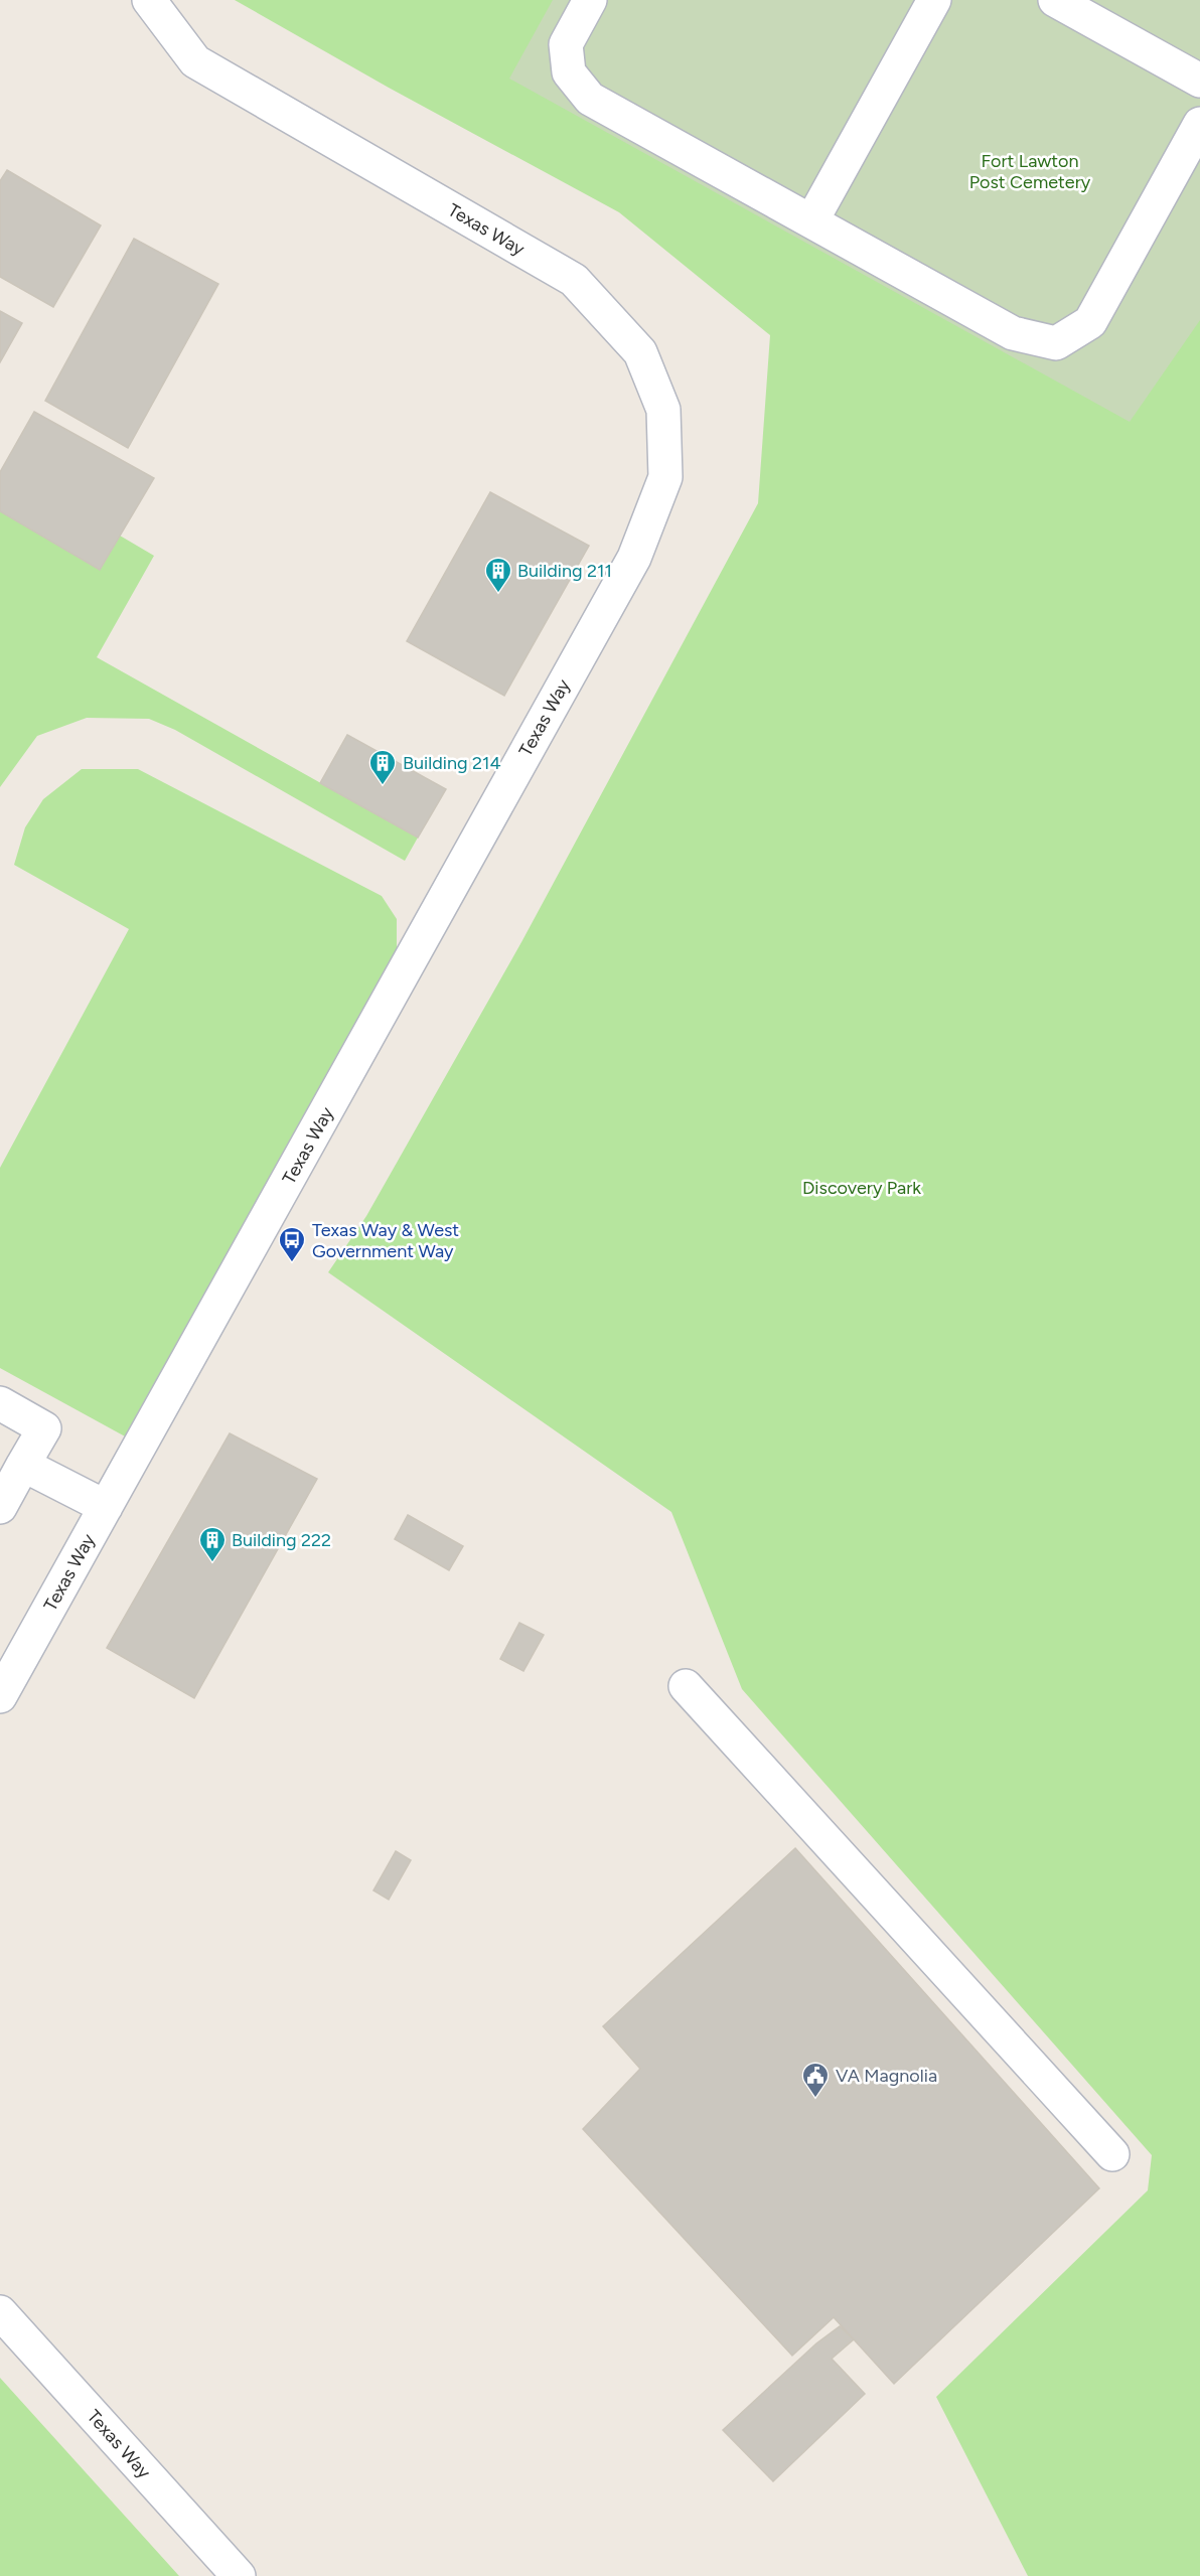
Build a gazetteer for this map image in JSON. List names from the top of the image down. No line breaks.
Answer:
{"streets":{"street":["Texas Way"]},"parks":["Fort Lawton Post Cemetery","Discovery Park"],"places":{"building":["Building 211","Building 214","Building 222"],"bus stop":["Texas Way & West Government Way"],"public building":["VA Magnolia"]}}
